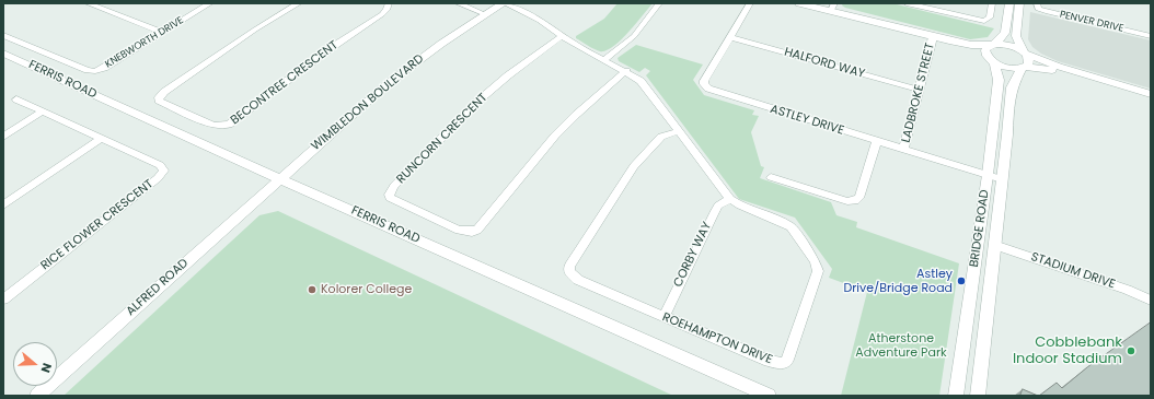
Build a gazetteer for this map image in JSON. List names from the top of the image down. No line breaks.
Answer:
{"streets":{"street":["PENVER DRIVE","KNEBWORTH DRIVE","HALFORD WAY","FERRIS ROAD","BECONTREE CRESCENT","LADBROKE STREET","WIMBLEDON BOULEVARD","ASTLEY DRIVE","RUNCORN CRESCENT","RICE FLOWER CRESCENT","BRIDGE ROAD","CORBY WAY","STADIUM DRIVE","ALFRED ROAD","ROEHAMPTON DRIVE"]},"crossings":[["HALFORD WAY","LADBROKE STREET"],["HALFORD WAY","ASTLEY DRIVE"],["FERRIS ROAD","WIMBLEDON BOULEVARD"],["FERRIS ROAD","ALFRED ROAD"],["LADBROKE STREET","ASTLEY DRIVE"],["WIMBLEDON BOULEVARD","ALFRED ROAD"],["WIMBLEDON BOULEVARD","ROEHAMPTON DRIVE"],["ASTLEY DRIVE","BRIDGE ROAD"],["RUNCORN CRESCENT","ROEHAMPTON DRIVE"],["BRIDGE ROAD","STADIUM DRIVE"],["CORBY WAY","ROEHAMPTON DRIVE"]],"parks":["Atherstone Adventure Park"],"places":["Astley Drive/Bridge Road","Kolorer College","Cobblebank Indoor Stadium"],"north":"right"}
